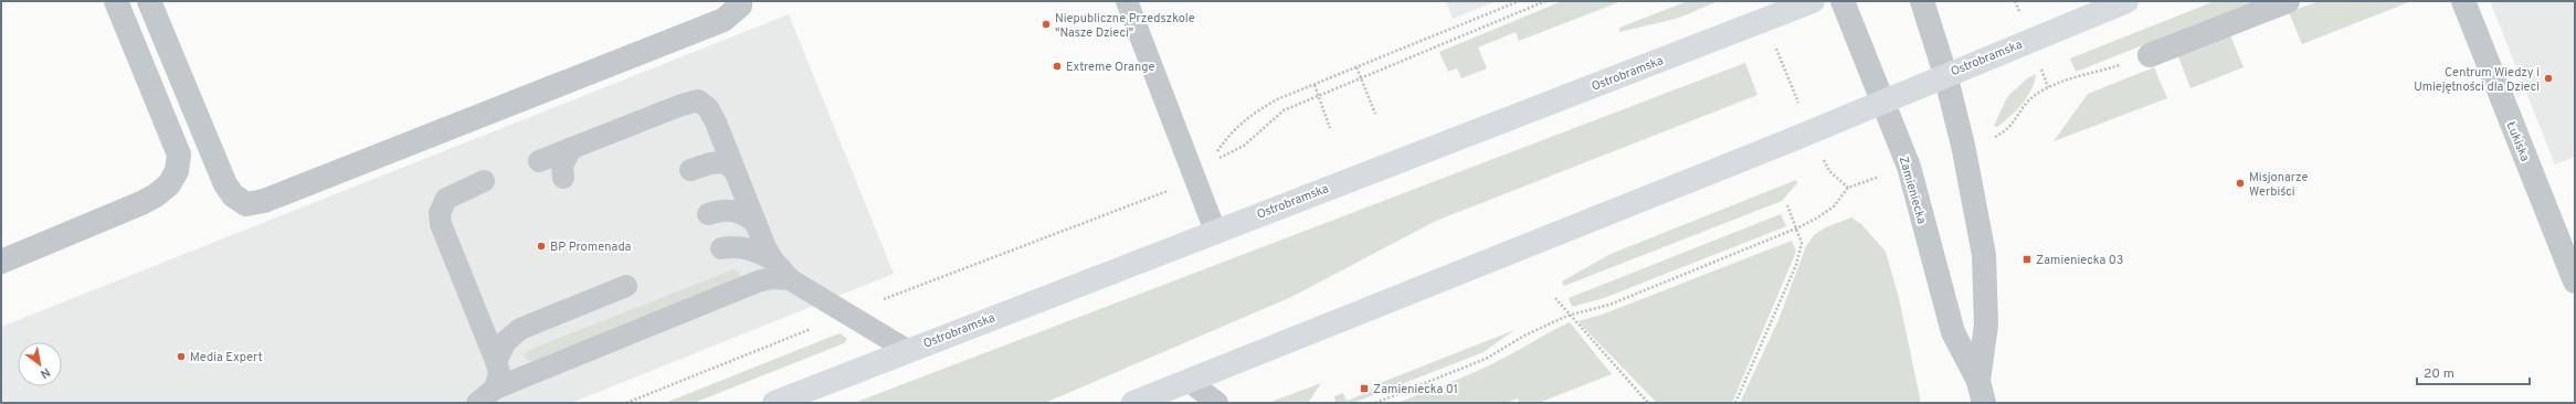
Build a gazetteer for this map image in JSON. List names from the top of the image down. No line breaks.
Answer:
{"streets":{"main road":["Ostrobramska"],"street":["Łukiska","Zamieniecka"]},"crossings":[["Ostrobramska","Zamieniecka"]],"places":{"other":["Niepubliczne Przedszkole \"Nasze Dzieci\"","Extreme Orange","Centrum Wiedzy i Umiejętności dla Dzieci","Misjonarze Werbiści","BP Promenada","Media Expert"],"transit":["Zamieniecka 03","Zamieniecka 01"]},"scale_bar":"20 m","north":"bottom right"}
